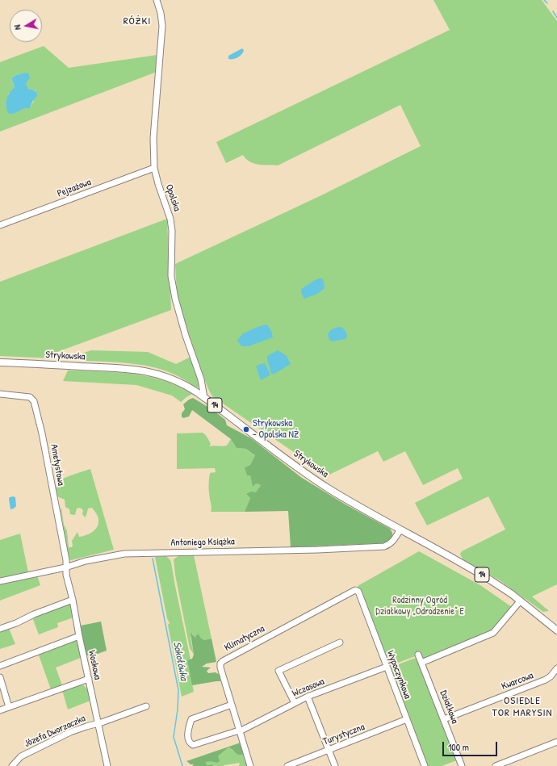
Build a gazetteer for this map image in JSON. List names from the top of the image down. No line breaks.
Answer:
{"streets":{"main road":["Strykowska","14"],"street":["Pejzażowa","Opolska","Ametystowa","Antoniego Książka","Klimatyczna","Woskowa","Wypoczynkowa","Kwarcowa","Wczasowa","Działkowa","Józefa Dworzaczka","Turystyczna"]},"crossings":[["Pejzażowa","Opolska"],["Opolska","Strykowska"],["Strykowska","Antoniego Książka"],["Ametystowa","Antoniego Książka"],["Ametystowa","Woskowa"],["Antoniego Książka","Woskowa"],["Klimatyczna","Wypoczynkowa"],["Klimatyczna","Wczasowa"],["Woskowa","Józefa Dworzaczka"],["Wypoczynkowa","Wczasowa"],["Wypoczynkowa","Turystyczna"],["Kwarcowa","Działkowa"]],"districts":["RÓŻKI","OSIEDLE TOR MARYSIN"],"water":["Sokołówka"],"parks":["Rodzinny Ogród Działkowy „Odrodzenie” E"],"places":["Strykowska - Opolska NŻ"],"scale_bar":"100 m","north":"left"}
